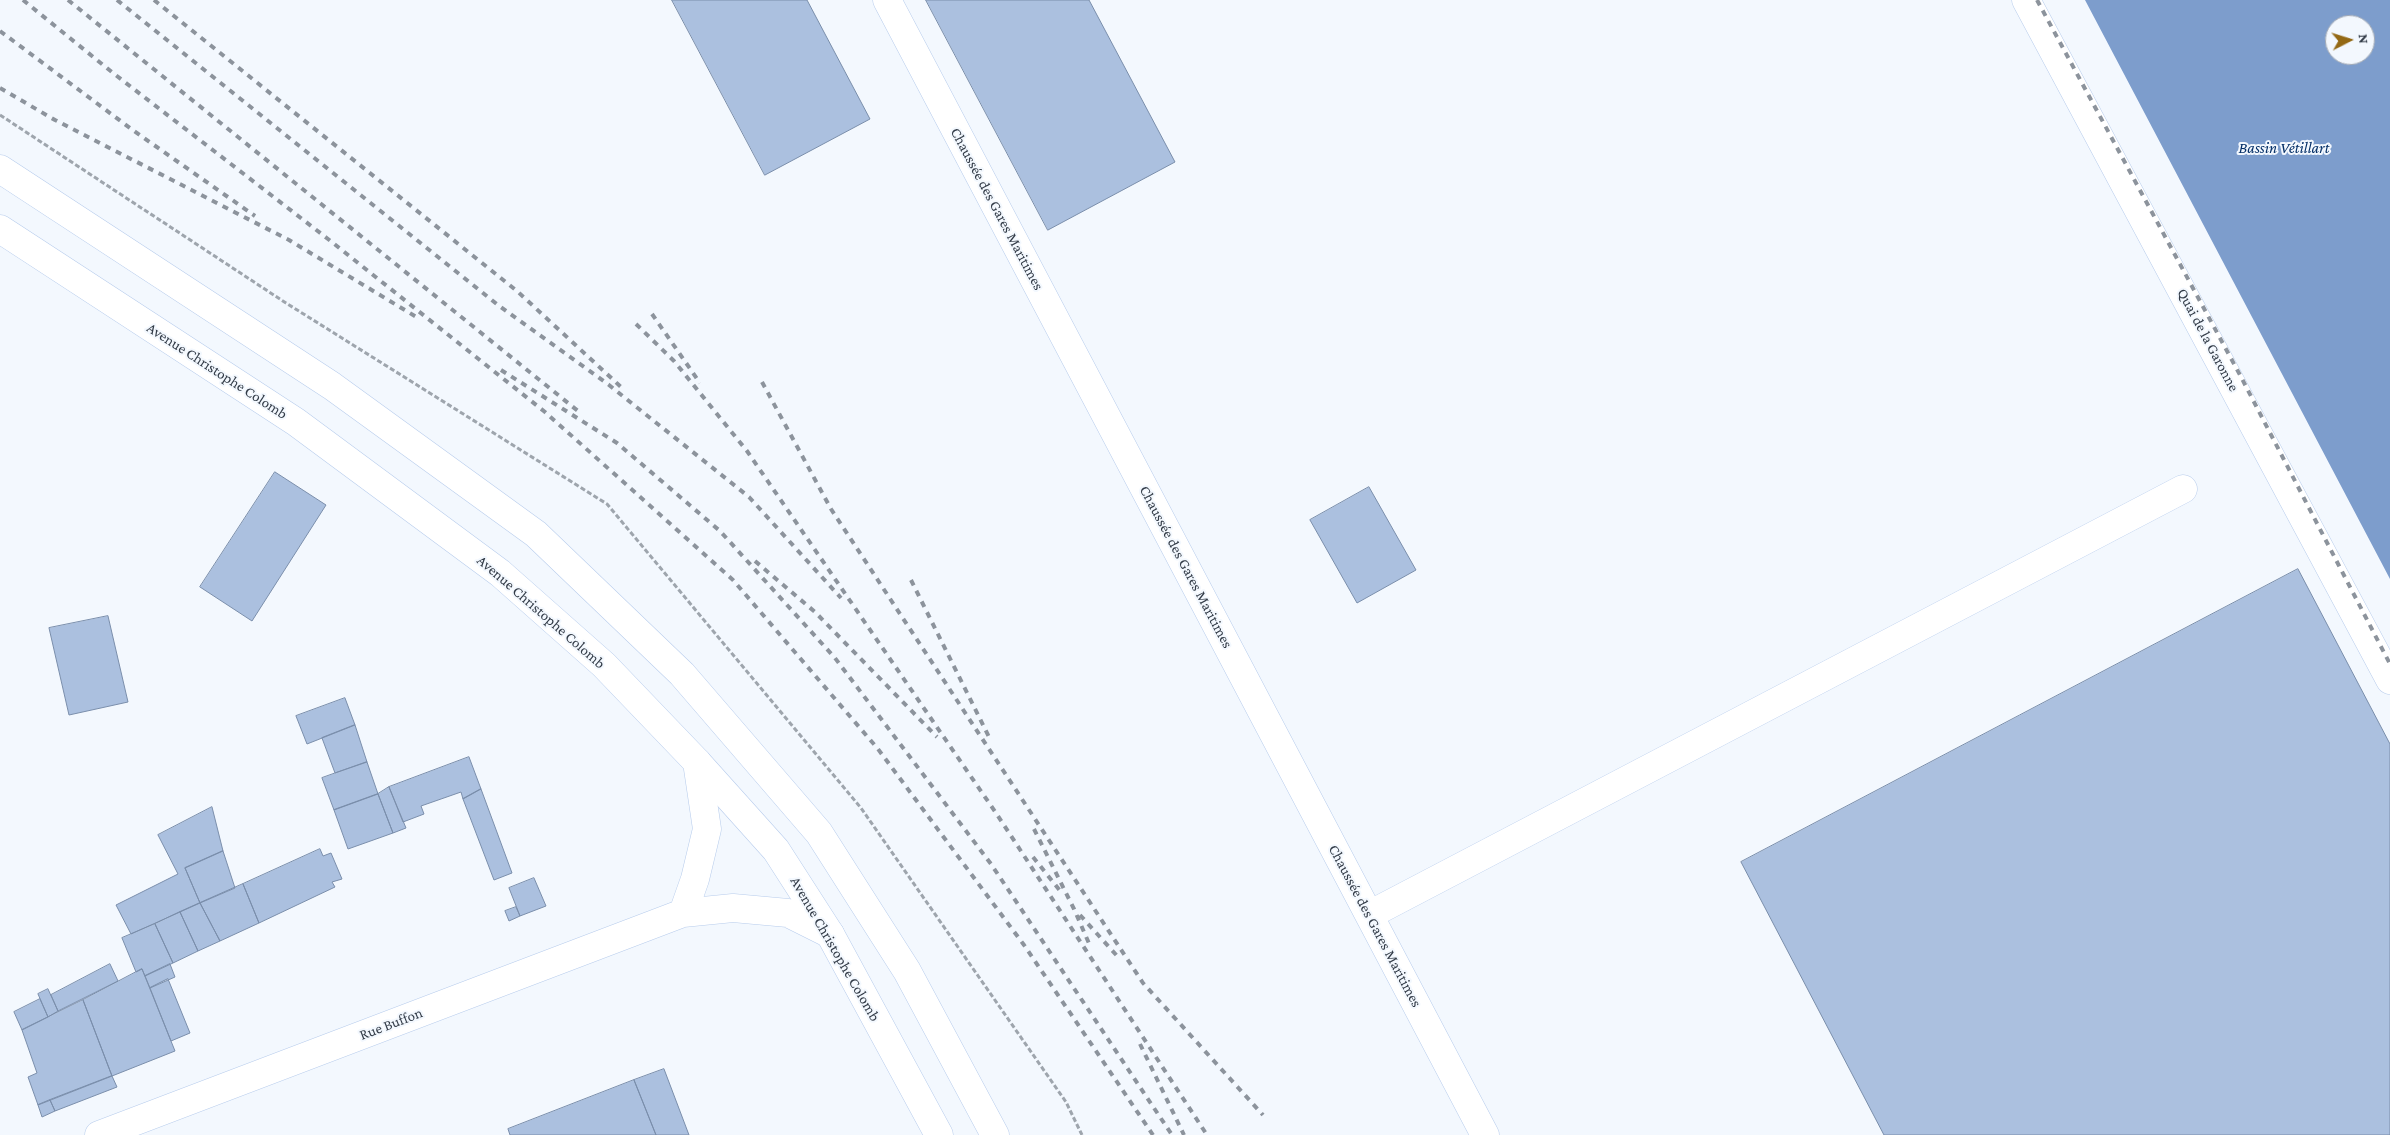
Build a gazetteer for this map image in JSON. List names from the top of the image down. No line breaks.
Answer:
{"streets":{"main road":["Chaussée des Gares Maritimes","Quai de la Garonne","Avenue Christophe Colomb","Rue Buffon"]},"crossings":[["Avenue Christophe Colomb","Rue Buffon"]],"water":["Bassin Vétillart"],"north":"right"}
